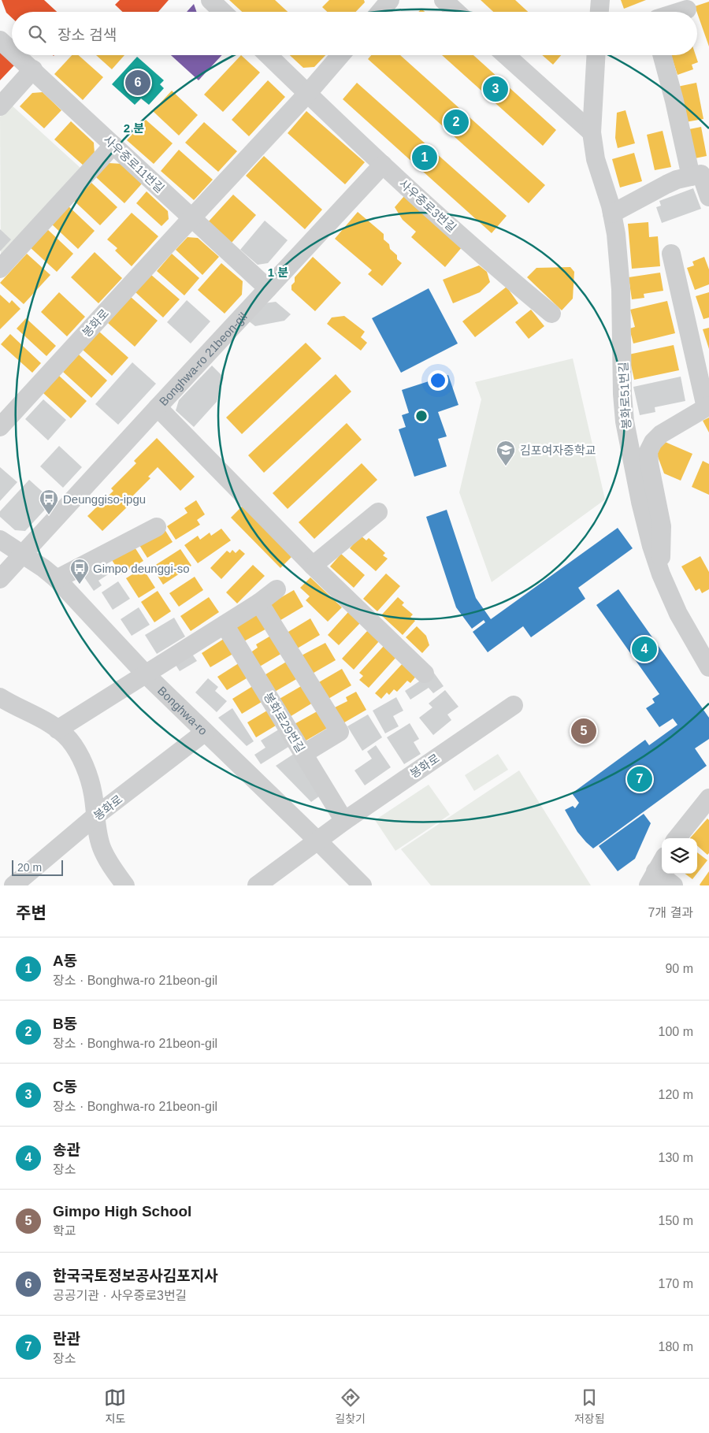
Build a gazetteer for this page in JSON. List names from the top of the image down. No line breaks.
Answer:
{"streets":{"street":["사우중로11번길","사우중로3번길","봉화로","Bonghwa-ro 21beon-gil","봉화로51번길","Bonghwa-ro","봉화로29번길"]},"crossings":[["사우중로11번길","봉화로"],["사우중로11번길","Bonghwa-ro 21beon-gil"],["사우중로3번길","봉화로"],["사우중로3번길","Bonghwa-ro 21beon-gil"],["봉화로","Bonghwa-ro"],["봉화로","봉화로29번길"],["Bonghwa-ro 21beon-gil","Bonghwa-ro"]],"places":{"school or university":["김포여자중학교"],"bus stop":["Deunggiso-ipgu","Gimpo deunggi-so"]},"scale_bar":"20 m","page":{"search":"장소 검색","pins":["6","3","2","1","4","5","7"],"scale":"20 m","heading":["주변","7개 결과"],"list":[{"mark":"1","name":"A동","note":"장소 · Bonghwa-ro 21beon-gil","value":"90 m"},{"mark":"2","name":"B동","note":"장소 · Bonghwa-ro 21beon-gil","value":"100 m"},{"mark":"3","name":"C동","note":"장소 · Bonghwa-ro 21beon-gil","value":"120 m"},{"mark":"4","name":"송관","note":"장소","value":"130 m"},{"mark":"5","name":"Gimpo High School","note":"학교","value":"150 m"},{"mark":"6","name":"한국국토정보공사김포지사","note":"공공기관 · 사우중로3번길","value":"170 m"},{"mark":"7","name":"란관","note":"장소","value":"180 m"}],"nav":["지도","길찾기","저장됨"]},"rings":["2 분","1 분"]}
